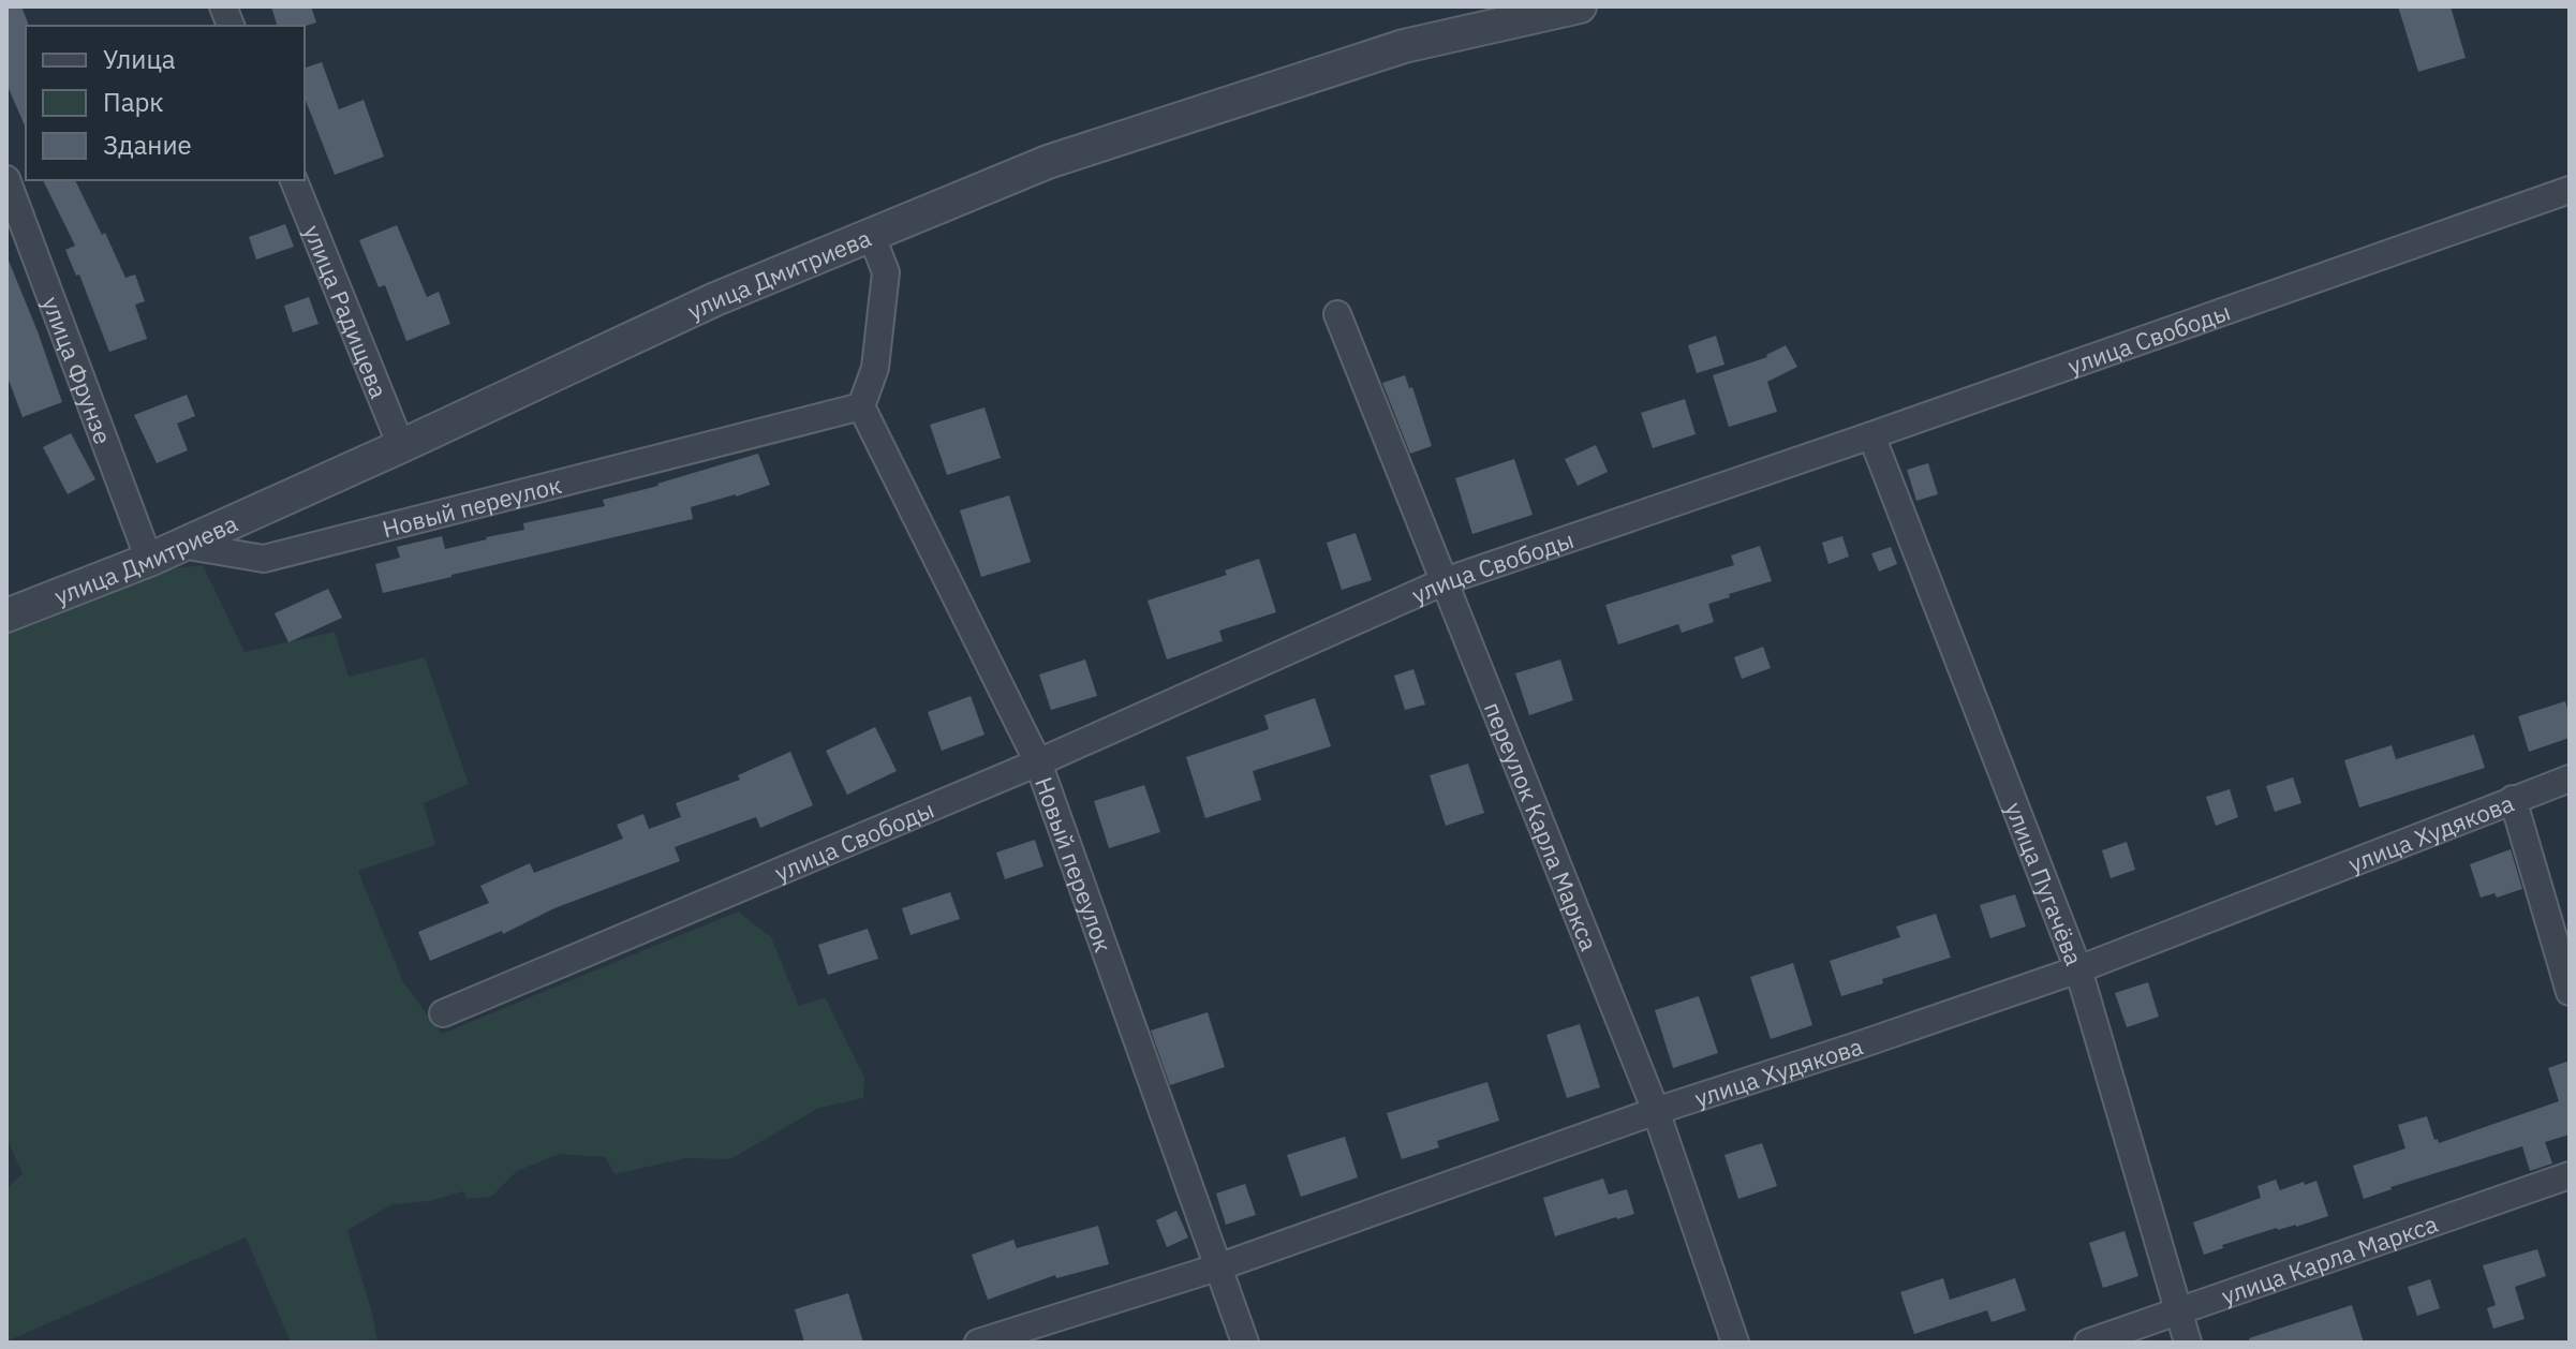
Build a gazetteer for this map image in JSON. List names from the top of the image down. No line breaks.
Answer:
{"streets":{"street":["улица Дмитриева","улица Радищева","улица Свободы","улица Фрунзе","Новый переулок","переулок Карла Маркса","улица Худякова","улица Пугачёва","улица Карла Маркса"]},"crossings":[["улица Дмитриева","улица Радищева"],["улица Дмитриева","улица Фрунзе"],["улица Дмитриева","Новый переулок"],["улица Свободы","Новый переулок"],["улица Свободы","переулок Карла Маркса"],["улица Свободы","улица Пугачёва"],["Новый переулок","улица Худякова"],["переулок Карла Маркса","улица Худякова"],["улица Худякова","улица Пугачёва"],["улица Пугачёва","улица Карла Маркса"]],"legend":["Улица","Парк","Здание"]}
